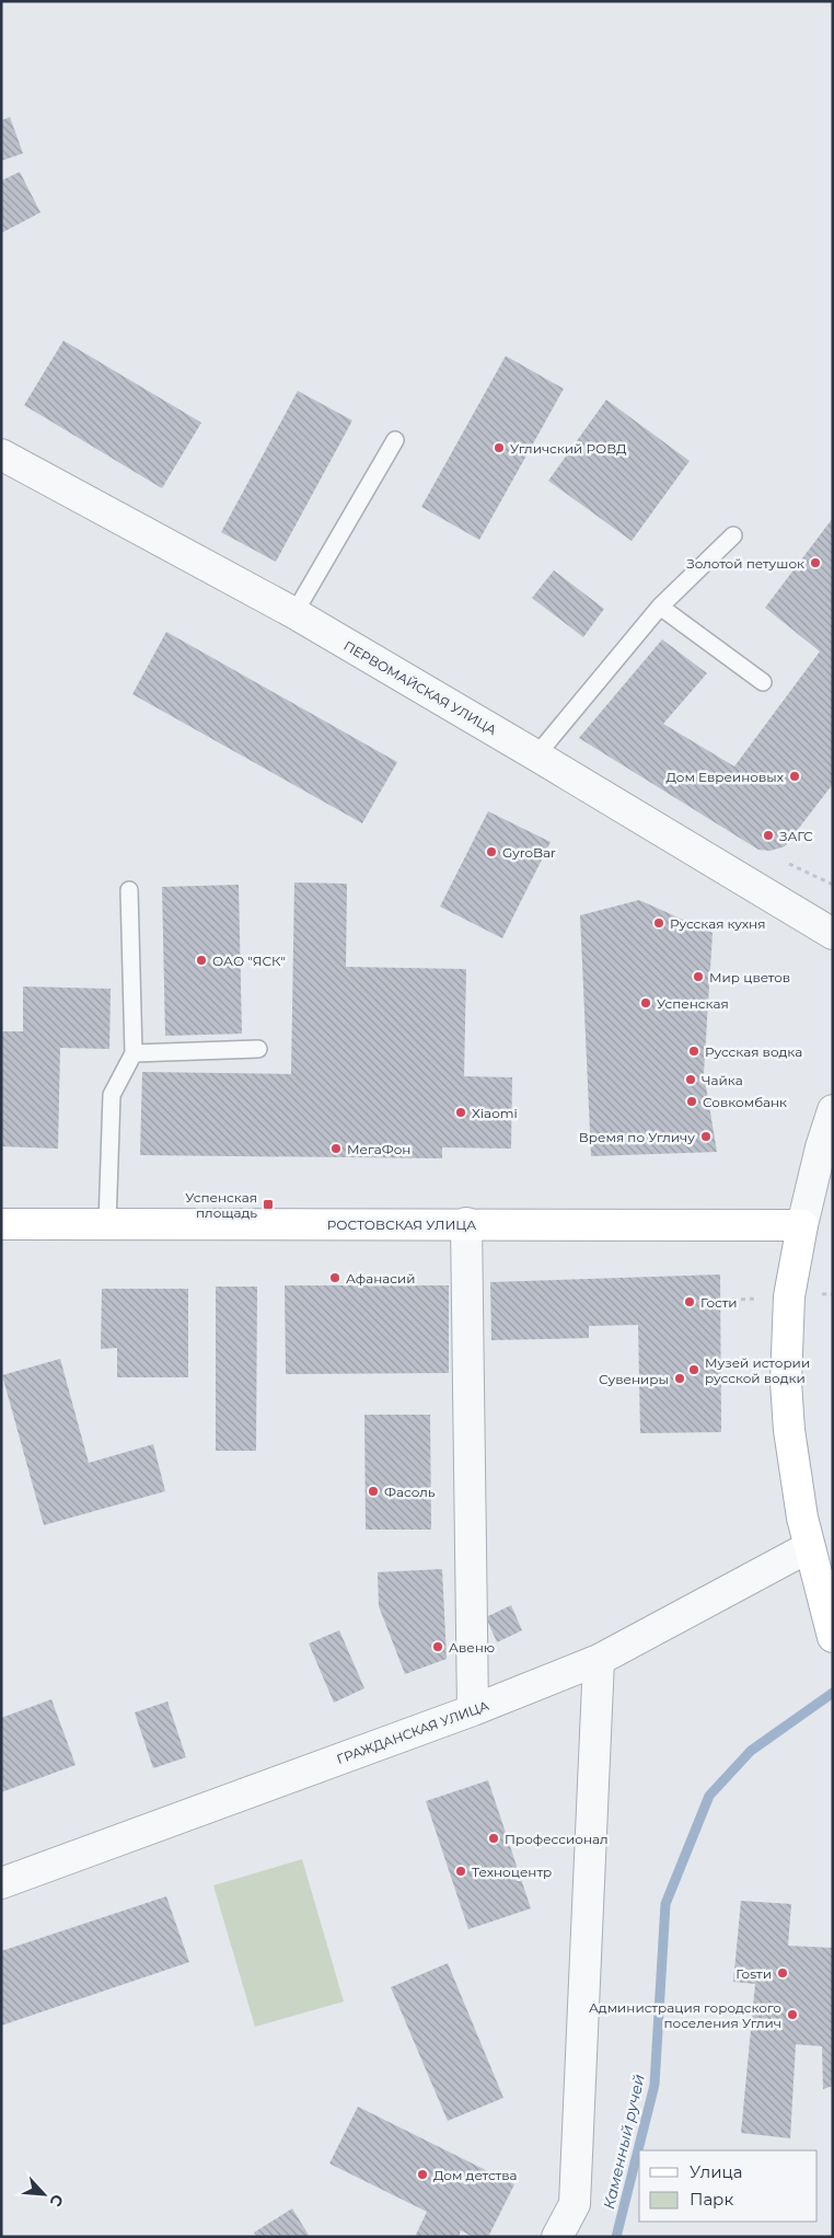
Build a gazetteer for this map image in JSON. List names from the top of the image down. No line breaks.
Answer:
{"streets":{"main road":["РОСТОВСКАЯ УЛИЦА"],"street":["ПЕРВОМАЙСКАЯ УЛИЦА","ГРАЖДАНСКАЯ УЛИЦА"]},"water":["Каменный ручей"],"places":{"other":["Угличский РОВД","Золотой петушок","Дом Евреиновых","ЗАГС","GyroBar","Русская кухня","ОАО \"ЯСК\"","Мир цветов","Успенская","Русская водка","Чайка","Совкомбанк","Xiaomi","Время по Угличу","МегаФон","Афанасий","Гости","Музей истории русской водки","Сувениры","Фасоль","Авеню","Профессионал","Техноцентр","Гоsти","Администрация городского поселения Углич","Дом детства"],"transit":["Успенская площадь"]},"legend":["Улица","Парк"],"north":"bottom right"}
